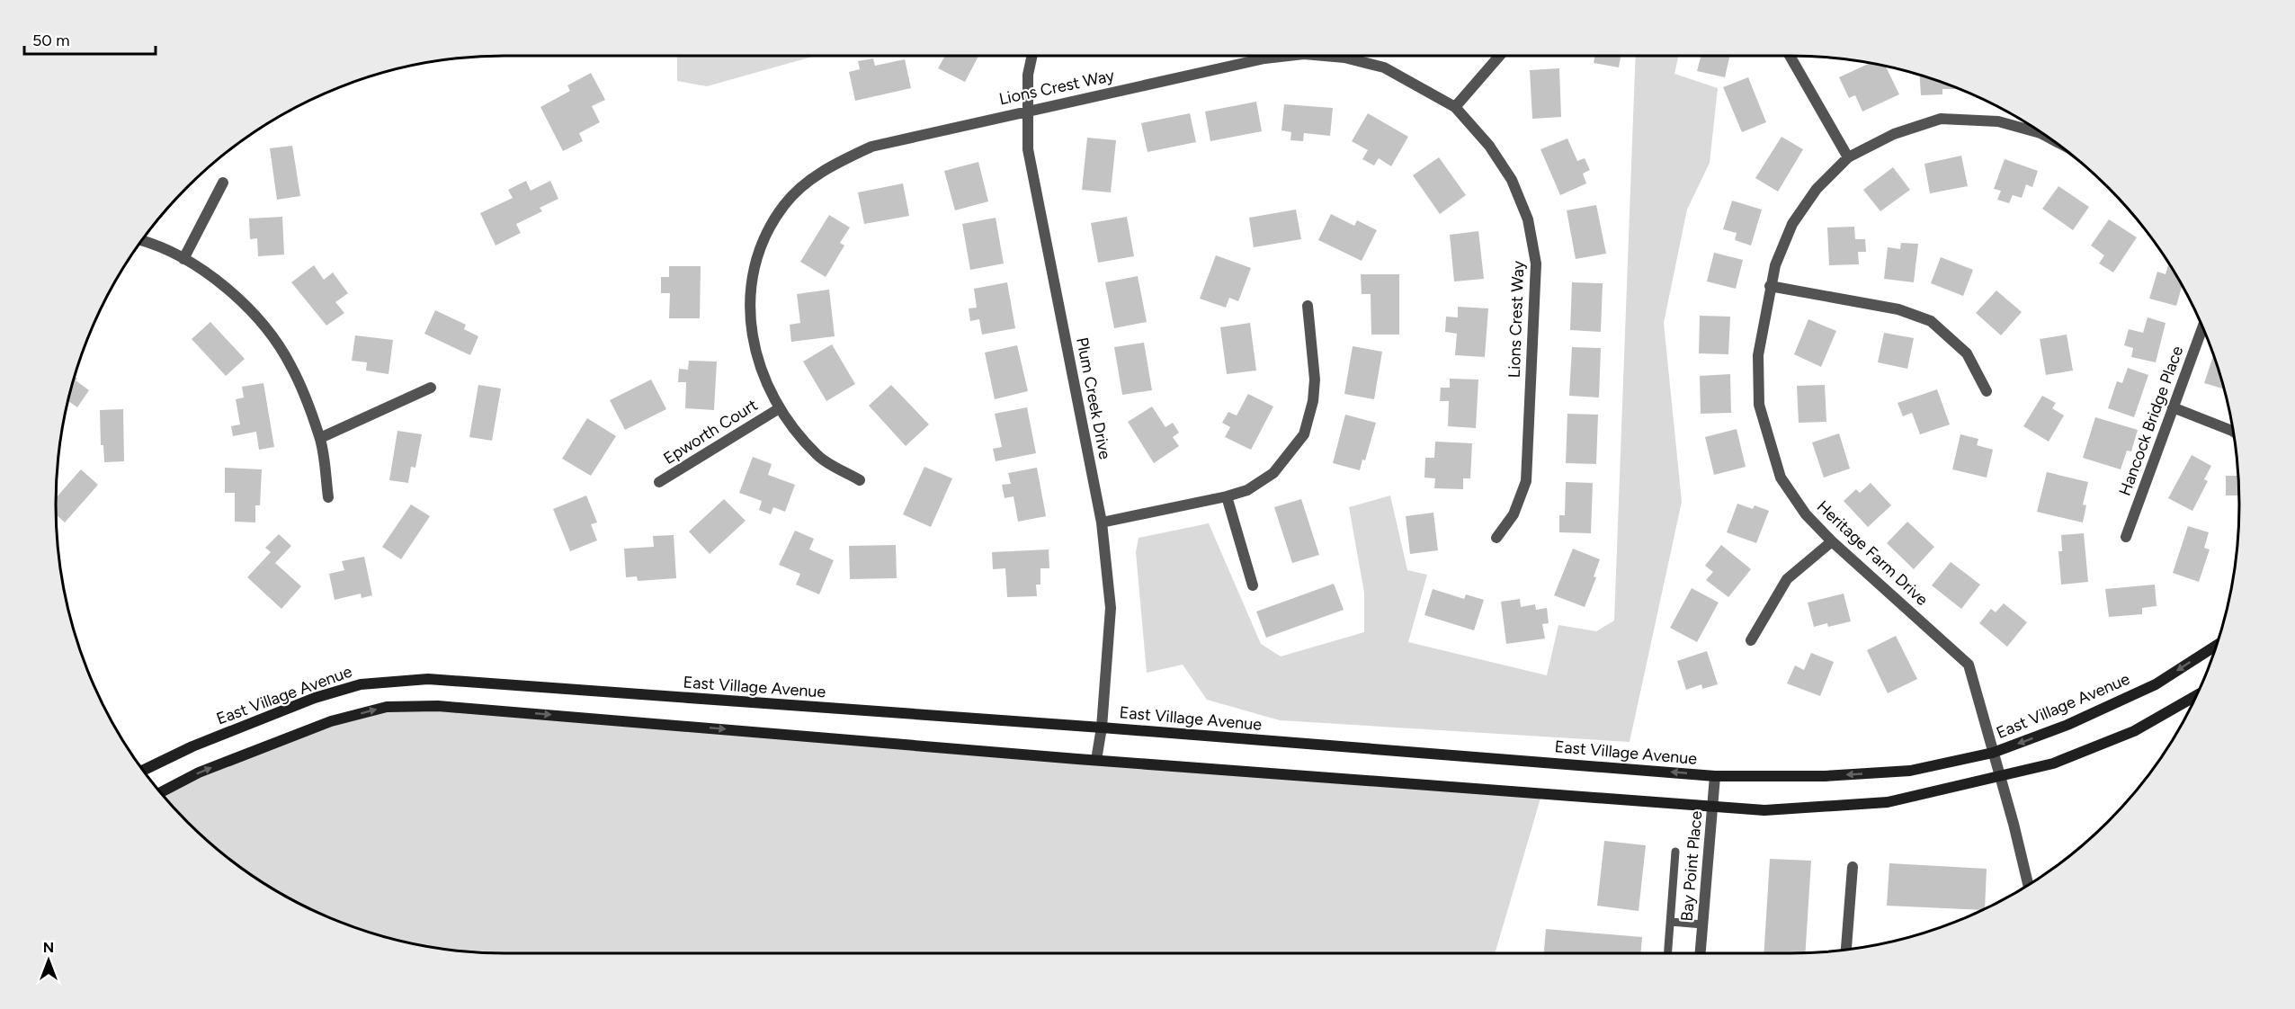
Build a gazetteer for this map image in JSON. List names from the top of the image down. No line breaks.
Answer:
{"streets":{"street":["Lions Crest Way","Plum Creek Drive","Hancock Bridge Place","Epworth Court","Heritage Farm Drive","East Village Avenue","Bay Point Place"]},"crossings":[["Lions Crest Way","Plum Creek Drive"],["Lions Crest Way","Epworth Court"],["Plum Creek Drive","East Village Avenue"],["Heritage Farm Drive","East Village Avenue"],["East Village Avenue","Bay Point Place"]],"scale_bar":"50 m","north":"top"}
